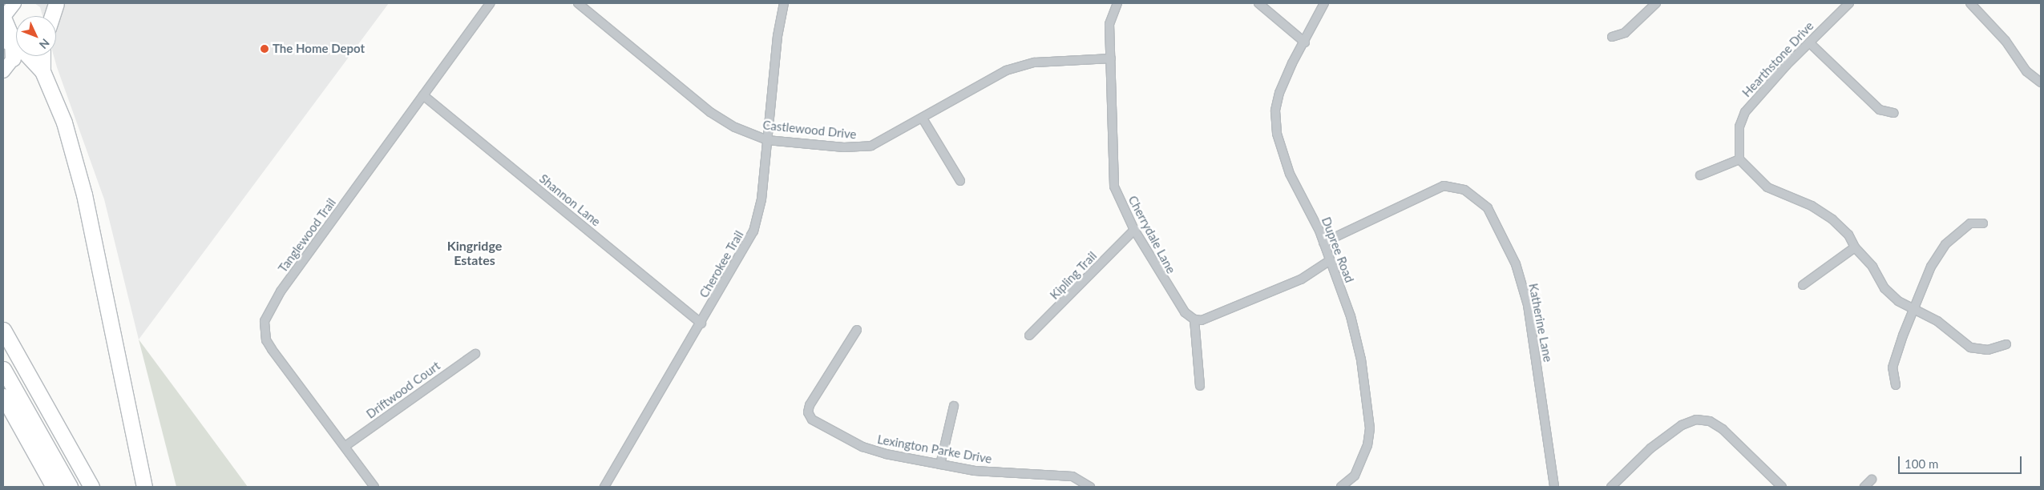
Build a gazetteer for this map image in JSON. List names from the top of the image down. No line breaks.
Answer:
{"streets":{"street":["Hearthstone Drive","Castlewood Drive","Shannon Lane","Cherrydale Lane","Tanglewood Trail","Dupree Road","Cherokee Trail","Kipling Trail","Katherine Lane","Driftwood Court","Lexington Parke Drive"]},"crossings":[["Castlewood Drive","Cherrydale Lane"],["Castlewood Drive","Cherokee Trail"],["Shannon Lane","Tanglewood Trail"],["Shannon Lane","Cherokee Trail"],["Cherrydale Lane","Kipling Trail"],["Tanglewood Trail","Driftwood Court"],["Dupree Road","Katherine Lane"]],"districts":["Kingridge Estates"],"places":["The Home Depot"],"scale_bar":"100 m","north":"bottom right"}
